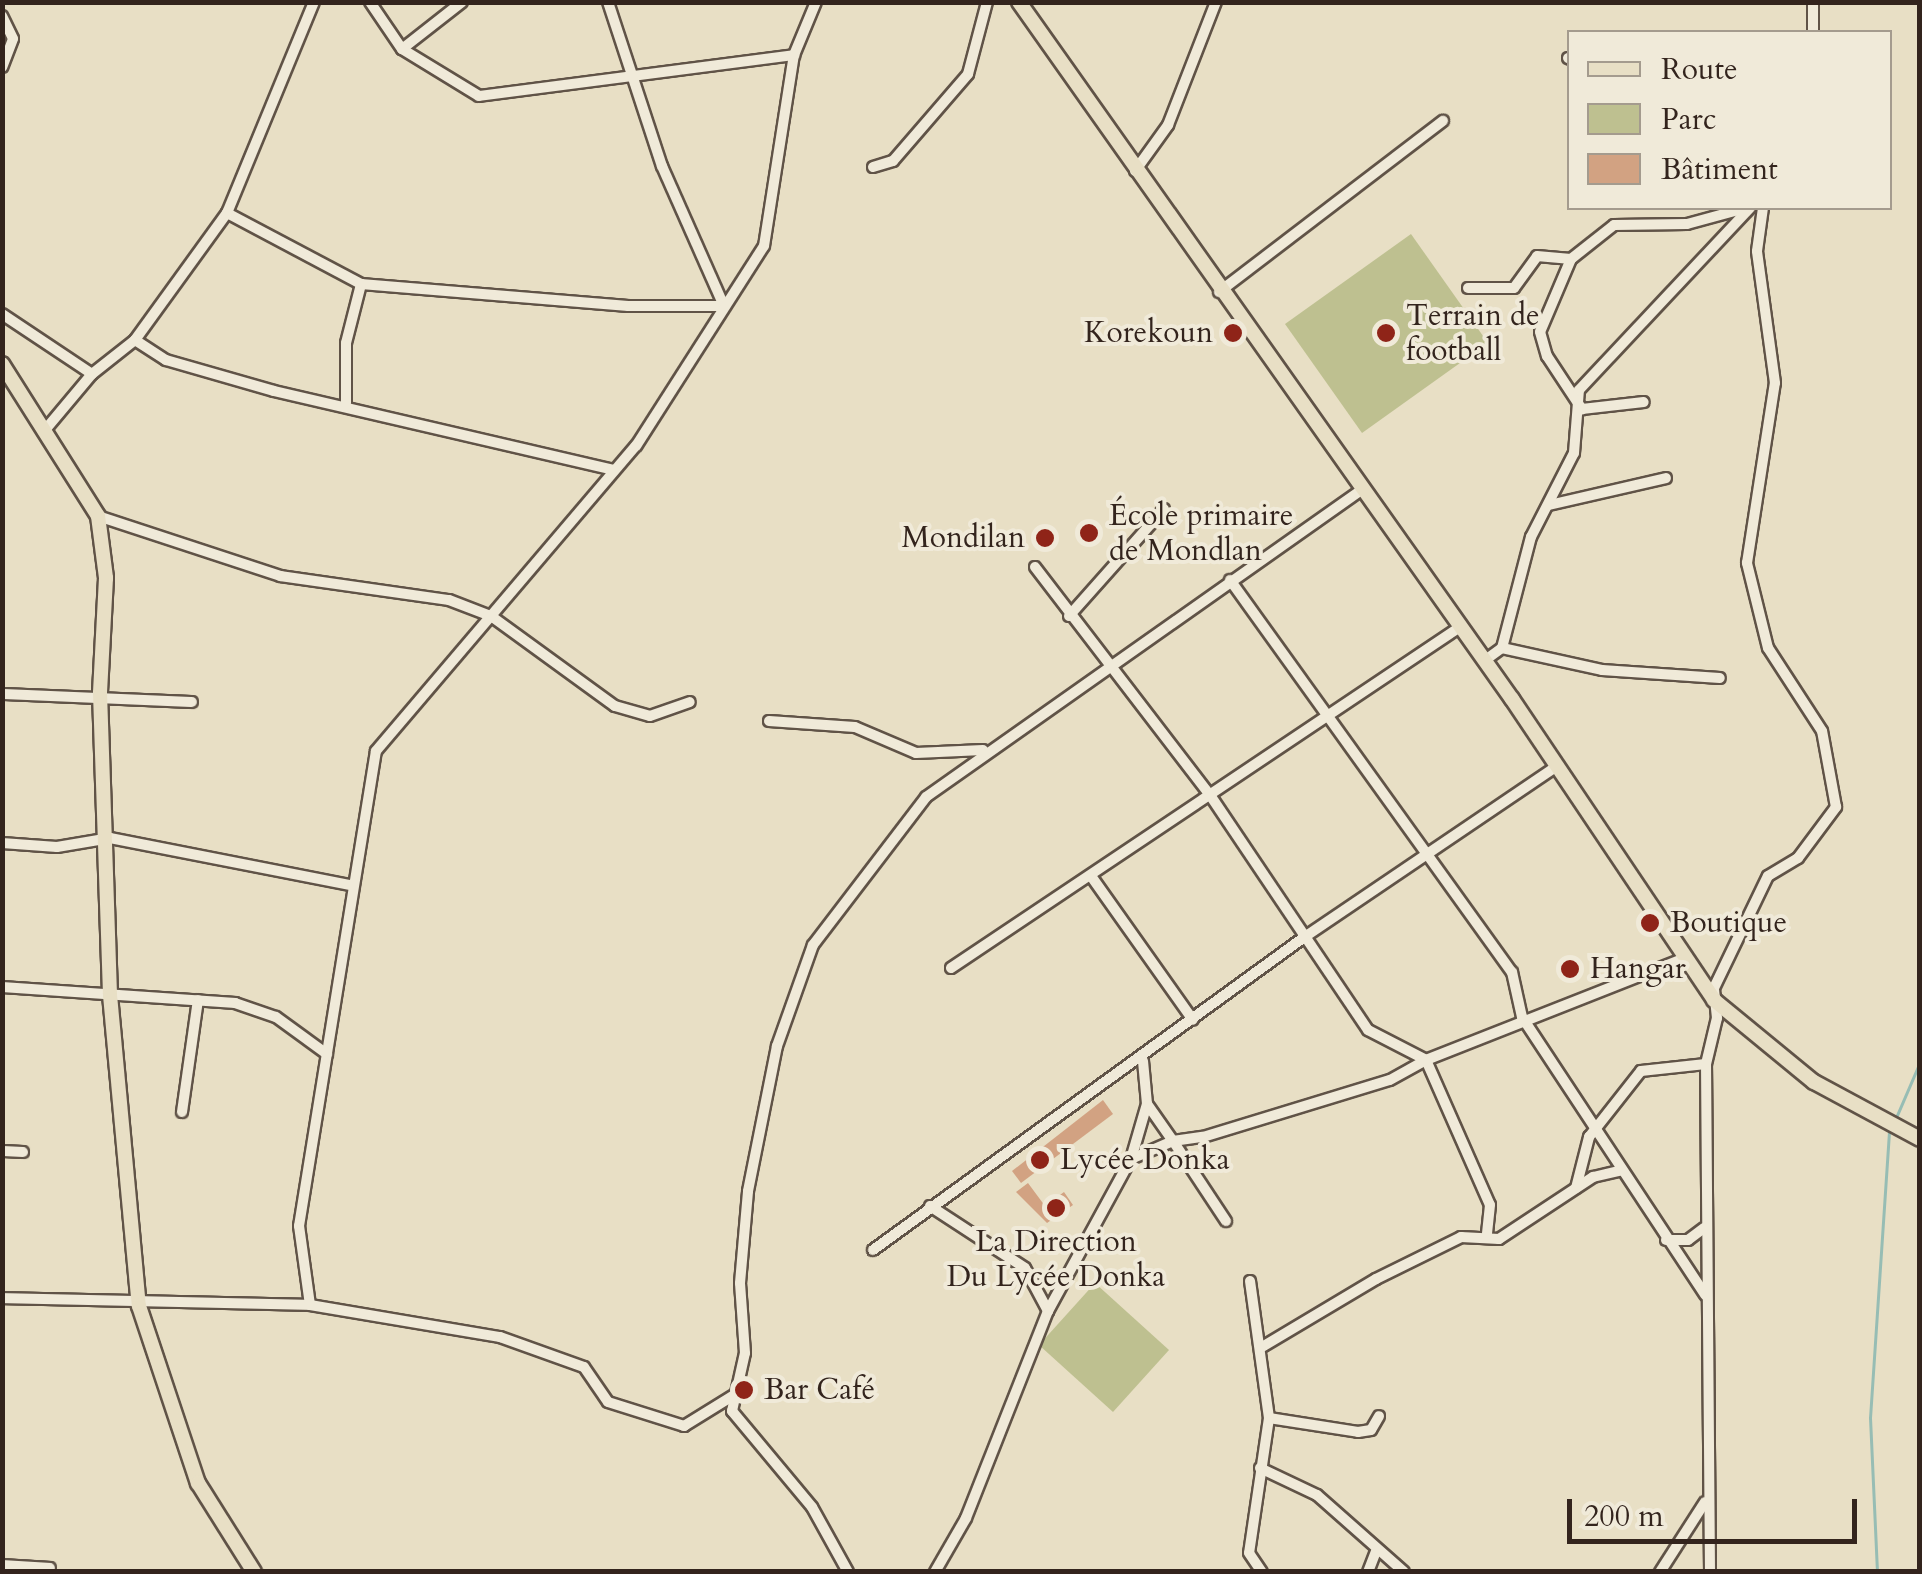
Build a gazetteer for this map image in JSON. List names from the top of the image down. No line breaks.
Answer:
{"places":["Korekoun","Terrain de football","École primaire de Mondlan","Mondilan","Boutique","Hangar","Lycée Donka","La Direction Du Lycée Donka","Bar Café"],"legend":["Route","Parc","Bâtiment"],"scale_bar":"200 m"}
